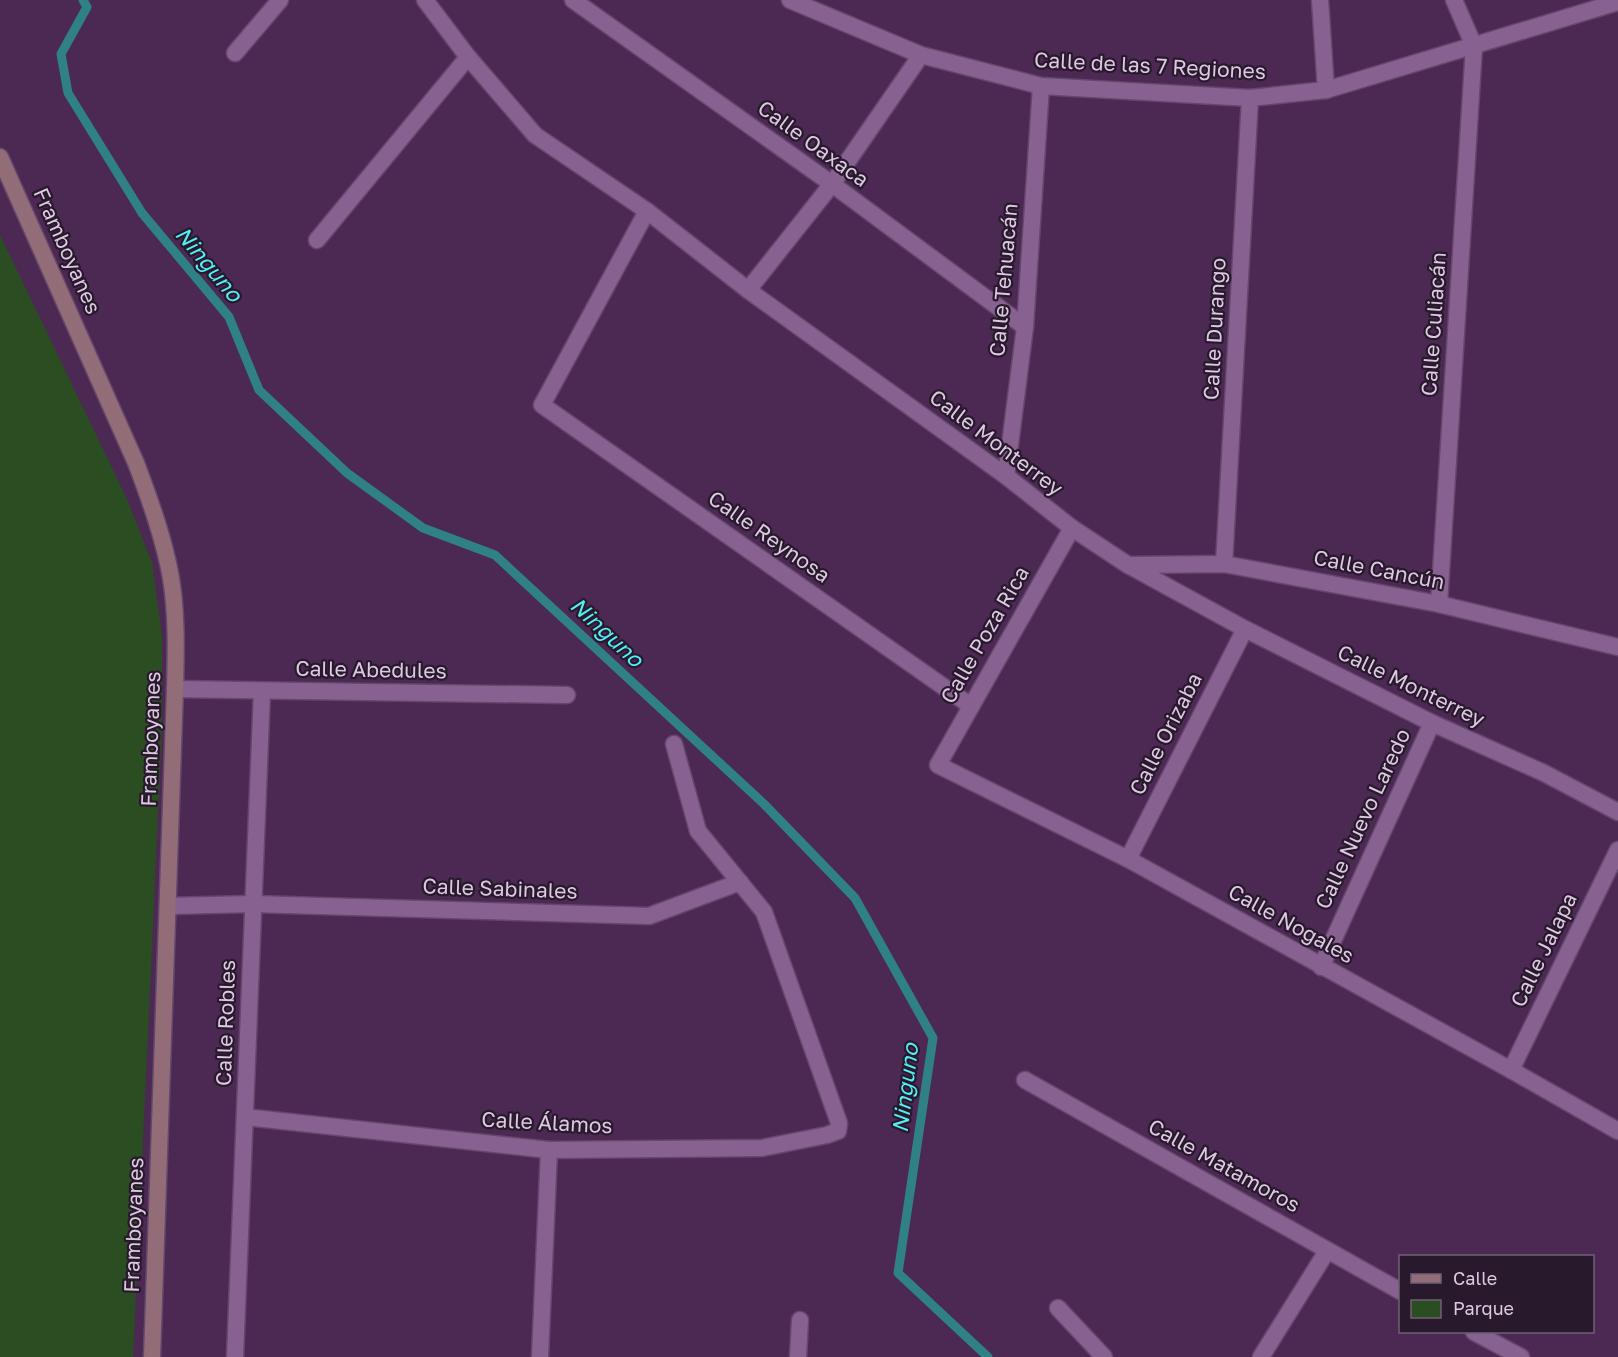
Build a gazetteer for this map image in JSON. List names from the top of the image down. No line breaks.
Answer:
{"streets":{"main road":["Framboyanes"],"street":["Calle de las 7 Regiones","Calle Oaxaca","Calle Tehuacán","Calle Culiacán","Calle Durango","Calle Monterrey","Calle Reynosa","Calle Cancún","Calle Poza Rica","Calle Abedules","Calle Orizaba","Calle Nuevo Laredo","Calle Sabinales","Calle Nogales","Calle Jalapa","Calle Robles","Calle Álamos","Calle Matamoros"]},"crossings":[["Calle de las 7 Regiones","Calle Tehuacán"],["Calle de las 7 Regiones","Calle Culiacán"],["Calle de las 7 Regiones","Calle Durango"],["Calle Oaxaca","Calle Tehuacán"],["Framboyanes","Calle Abedules"],["Framboyanes","Calle Sabinales"],["Calle Tehuacán","Calle Monterrey"],["Calle Culiacán","Calle Cancún"],["Calle Durango","Calle Cancún"],["Calle Monterrey","Calle Reynosa"],["Calle Monterrey","Calle Cancún"],["Calle Monterrey","Calle Poza Rica"],["Calle Monterrey","Calle Orizaba"],["Calle Monterrey","Calle Nuevo Laredo"],["Calle Reynosa","Calle Poza Rica"],["Calle Poza Rica","Calle Nogales"],["Calle Abedules","Calle Robles"],["Calle Orizaba","Calle Nogales"],["Calle Nuevo Laredo","Calle Nogales"],["Calle Sabinales","Calle Robles"],["Calle Sabinales","Calle Álamos"],["Calle Nogales","Calle Jalapa"],["Calle Robles","Calle Álamos"]],"water":["Ninguno"],"legend":["Calle","Parque"]}
